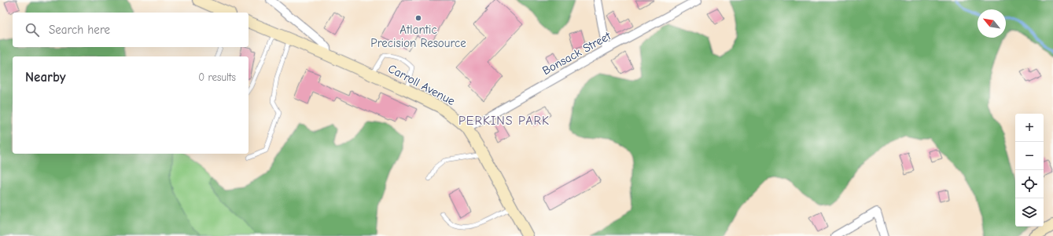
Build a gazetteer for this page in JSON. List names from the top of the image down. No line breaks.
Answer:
{"streets":{"street":["Bonsack Street","Carroll Avenue"]},"crossings":[["Bonsack Street","Carroll Avenue"]],"districts":["PERKINS PARK"],"places":["Atlantic Precision Resource"],"north":"top left","page":{"search":"Search here","heading":["Nearby","0 results"],"map_buttons":["+","−"]}}
